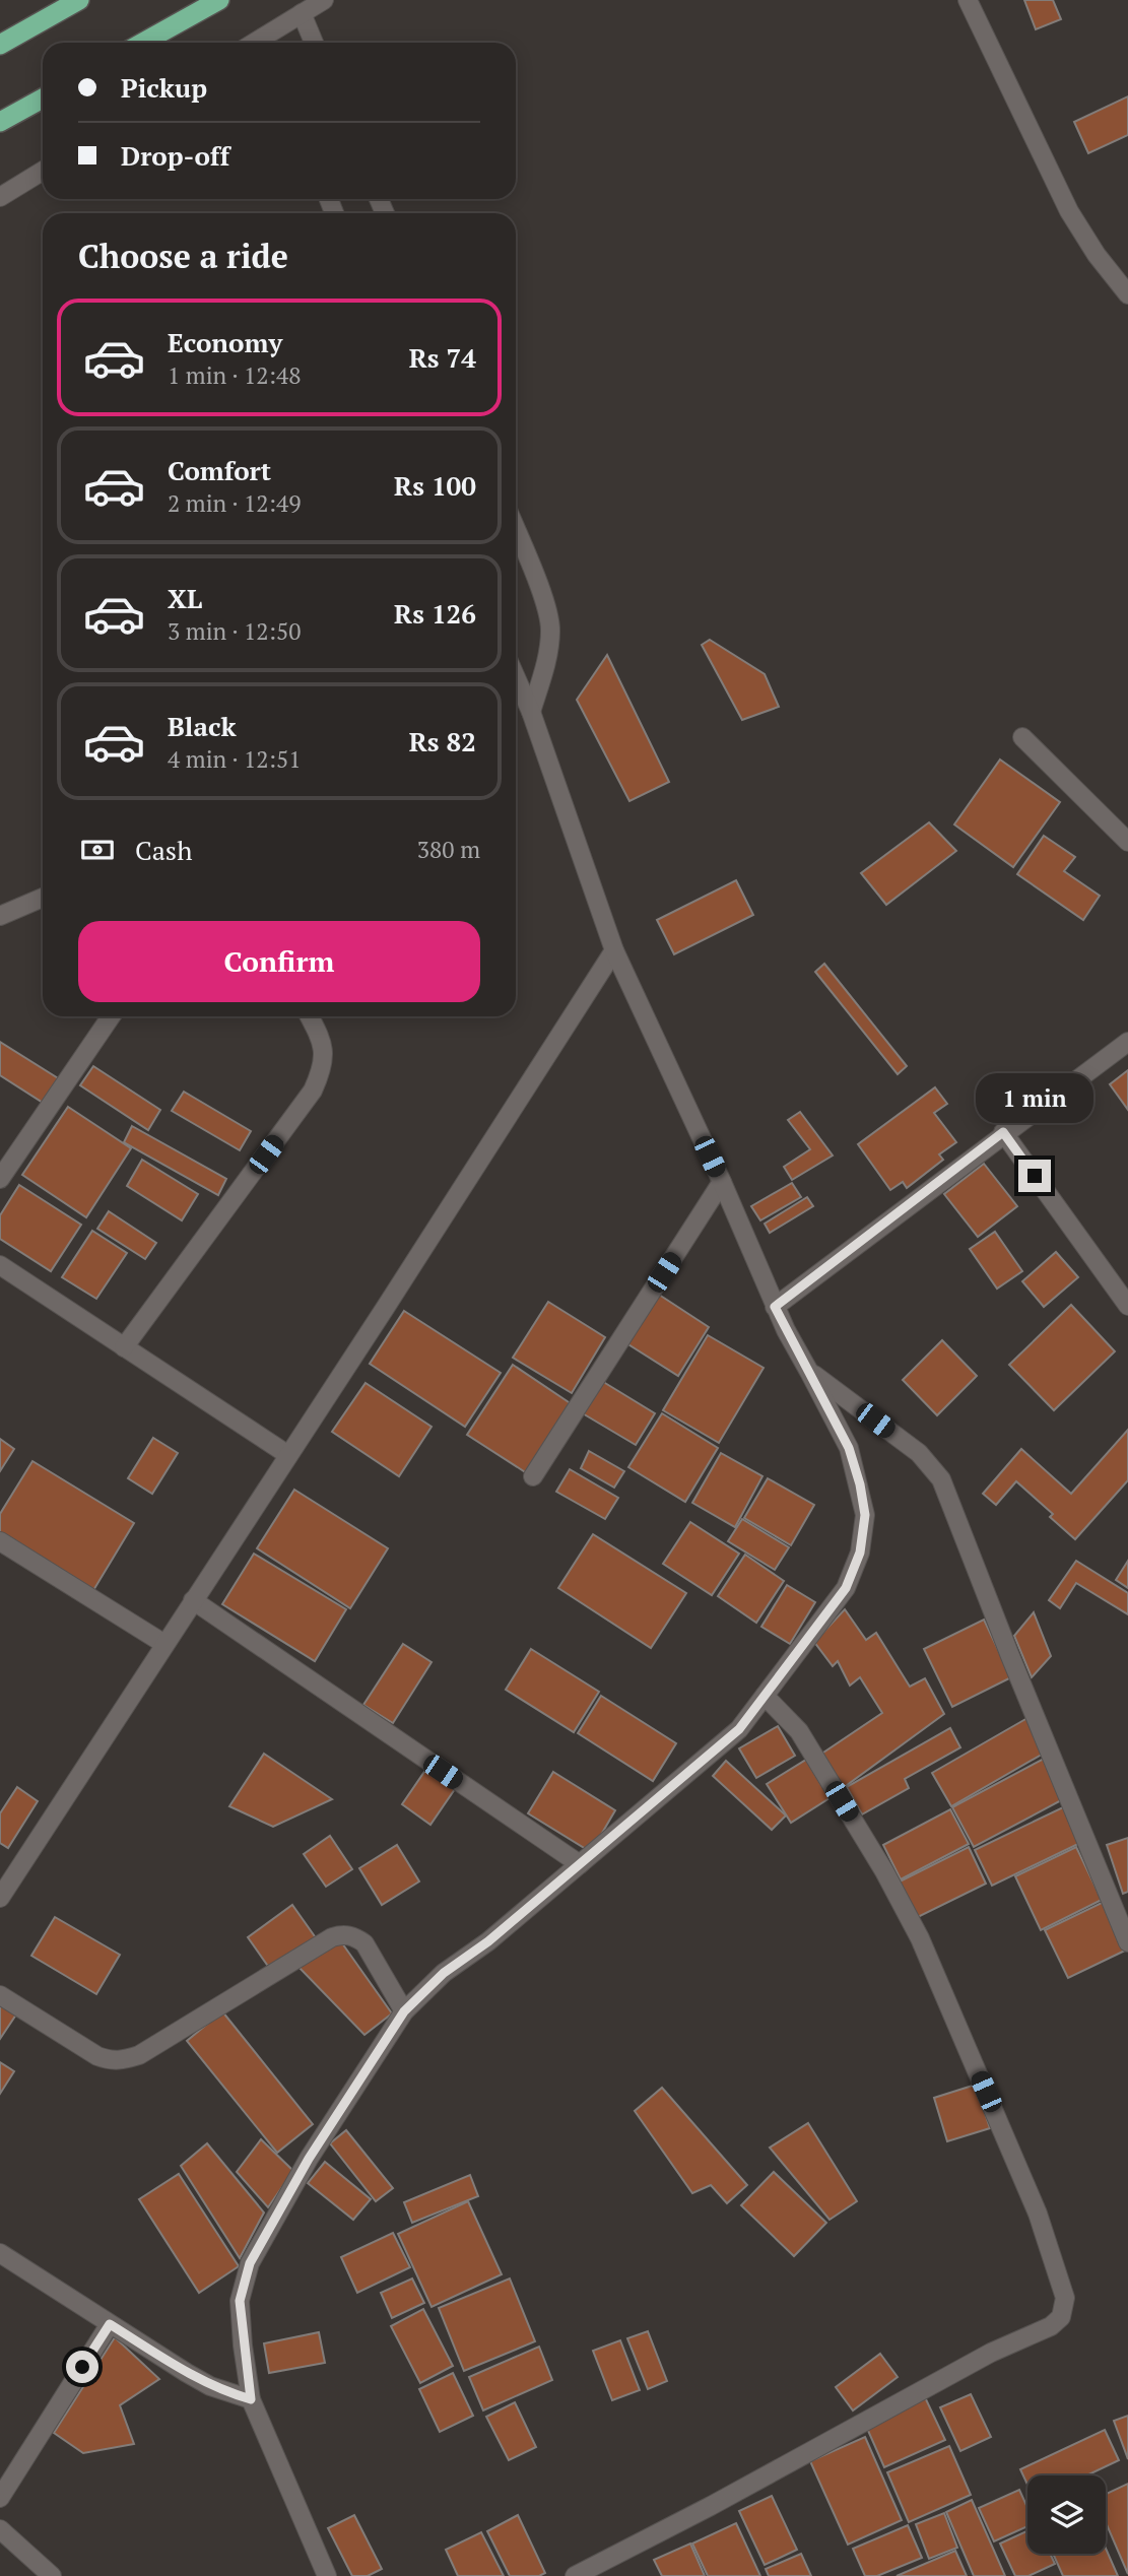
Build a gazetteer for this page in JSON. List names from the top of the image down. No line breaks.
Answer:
{"page":{"banner":["Pickup","Drop-off"],"heading":"Choose a ride","list":[{"name":"Economy","note":"1 min · 12:48","value":"Rs 74"},{"name":"Comfort","note":"2 min · 12:49","value":"Rs 100"},{"name":"XL","note":"3 min · 12:50","value":"Rs 126"},{"name":"Black","note":"4 min · 12:51","value":"Rs 82"}],"pay":["Cash","380 m"],"buttons":"Confirm","bubble":"1 min"}}
